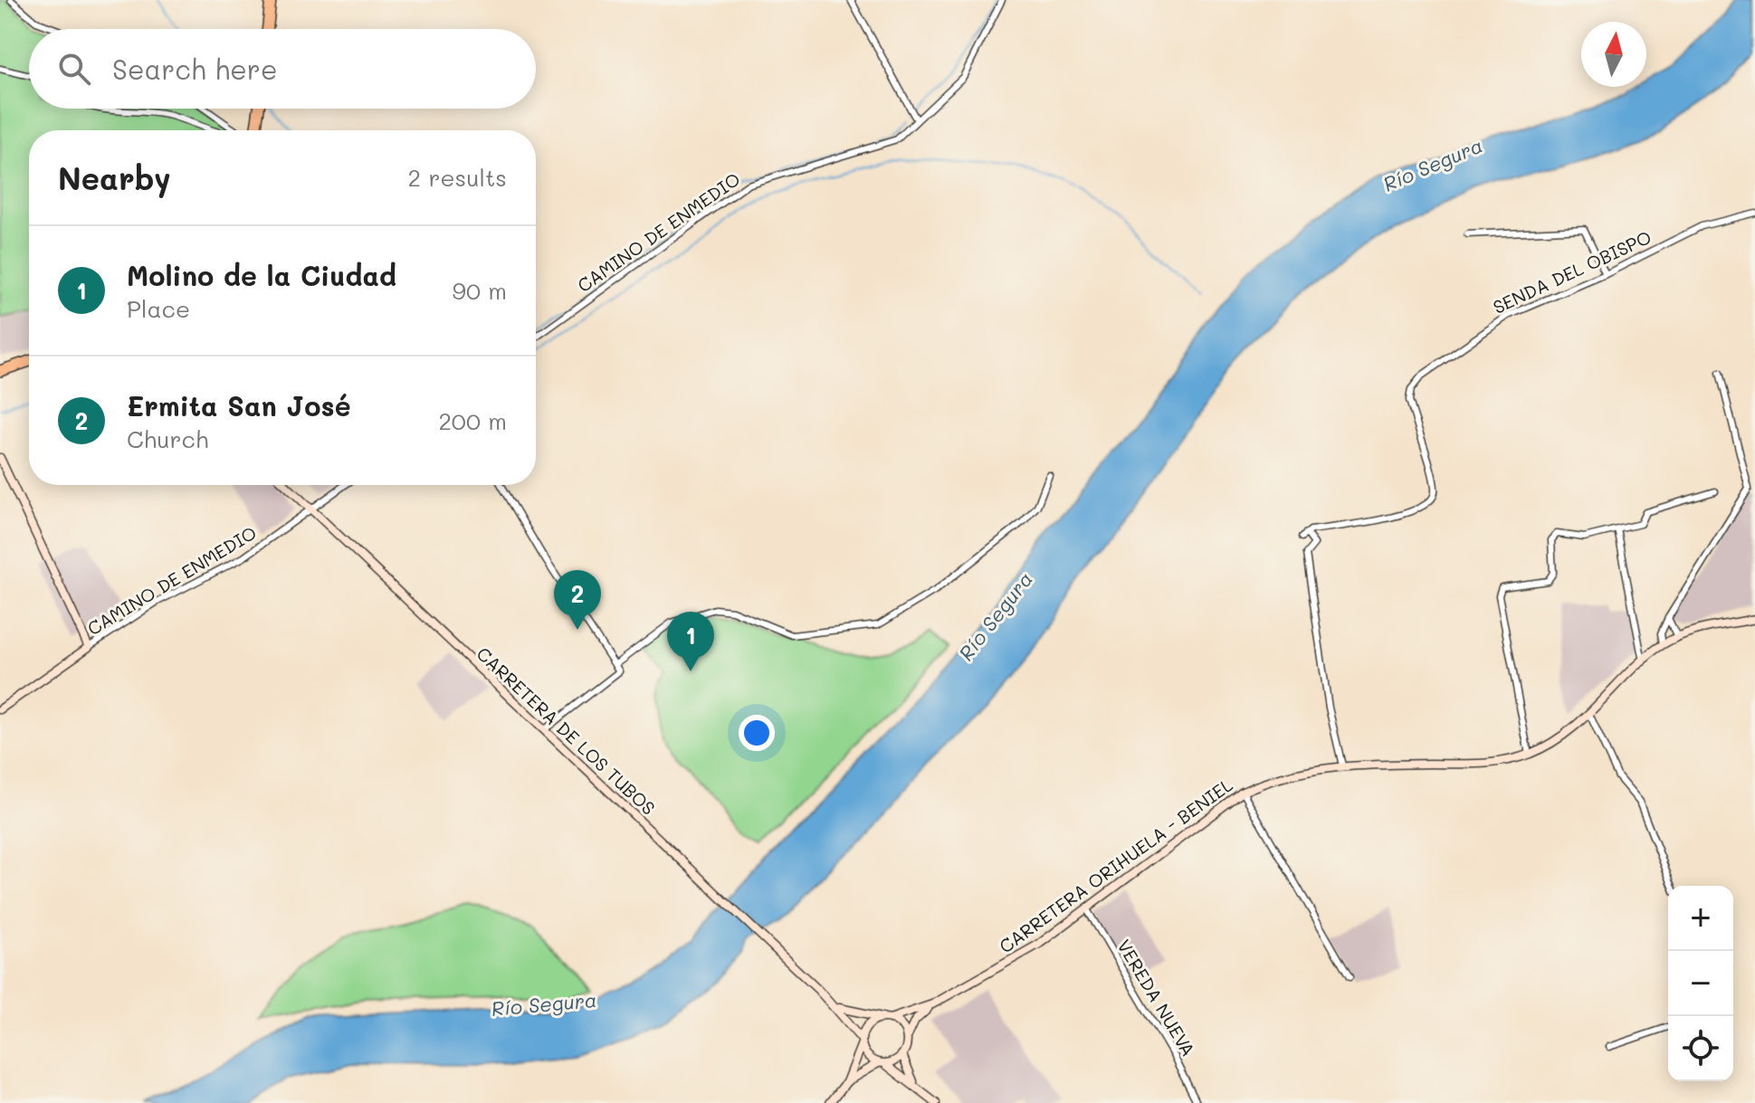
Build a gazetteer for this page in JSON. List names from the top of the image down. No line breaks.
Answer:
{"streets":{"main road":["CAMINO DE ENMEDIO","CARRETERA DE LOS TUBOS","CARRETERA ORIHUELA - BENIEL"],"street":["SENDA DEL OBISPO","VEREDA NUEVA"]},"crossings":[["CAMINO DE ENMEDIO","CARRETERA DE LOS TUBOS"],["SENDA DEL OBISPO","CARRETERA ORIHUELA - BENIEL"],["CARRETERA DE LOS TUBOS","CARRETERA ORIHUELA - BENIEL"],["CARRETERA ORIHUELA - BENIEL","VEREDA NUEVA"]],"water":["Río Segura"],"north":"top","page":{"search":"Search here","heading":["Nearby","2 results"],"list":[{"mark":"1","name":"Molino de la Ciudad","note":"Place","value":"90 m"},{"mark":"2","name":"Ermita San José","note":"Church","value":"200 m"}],"pins":["2","1"],"map_buttons":["+","−"]}}
